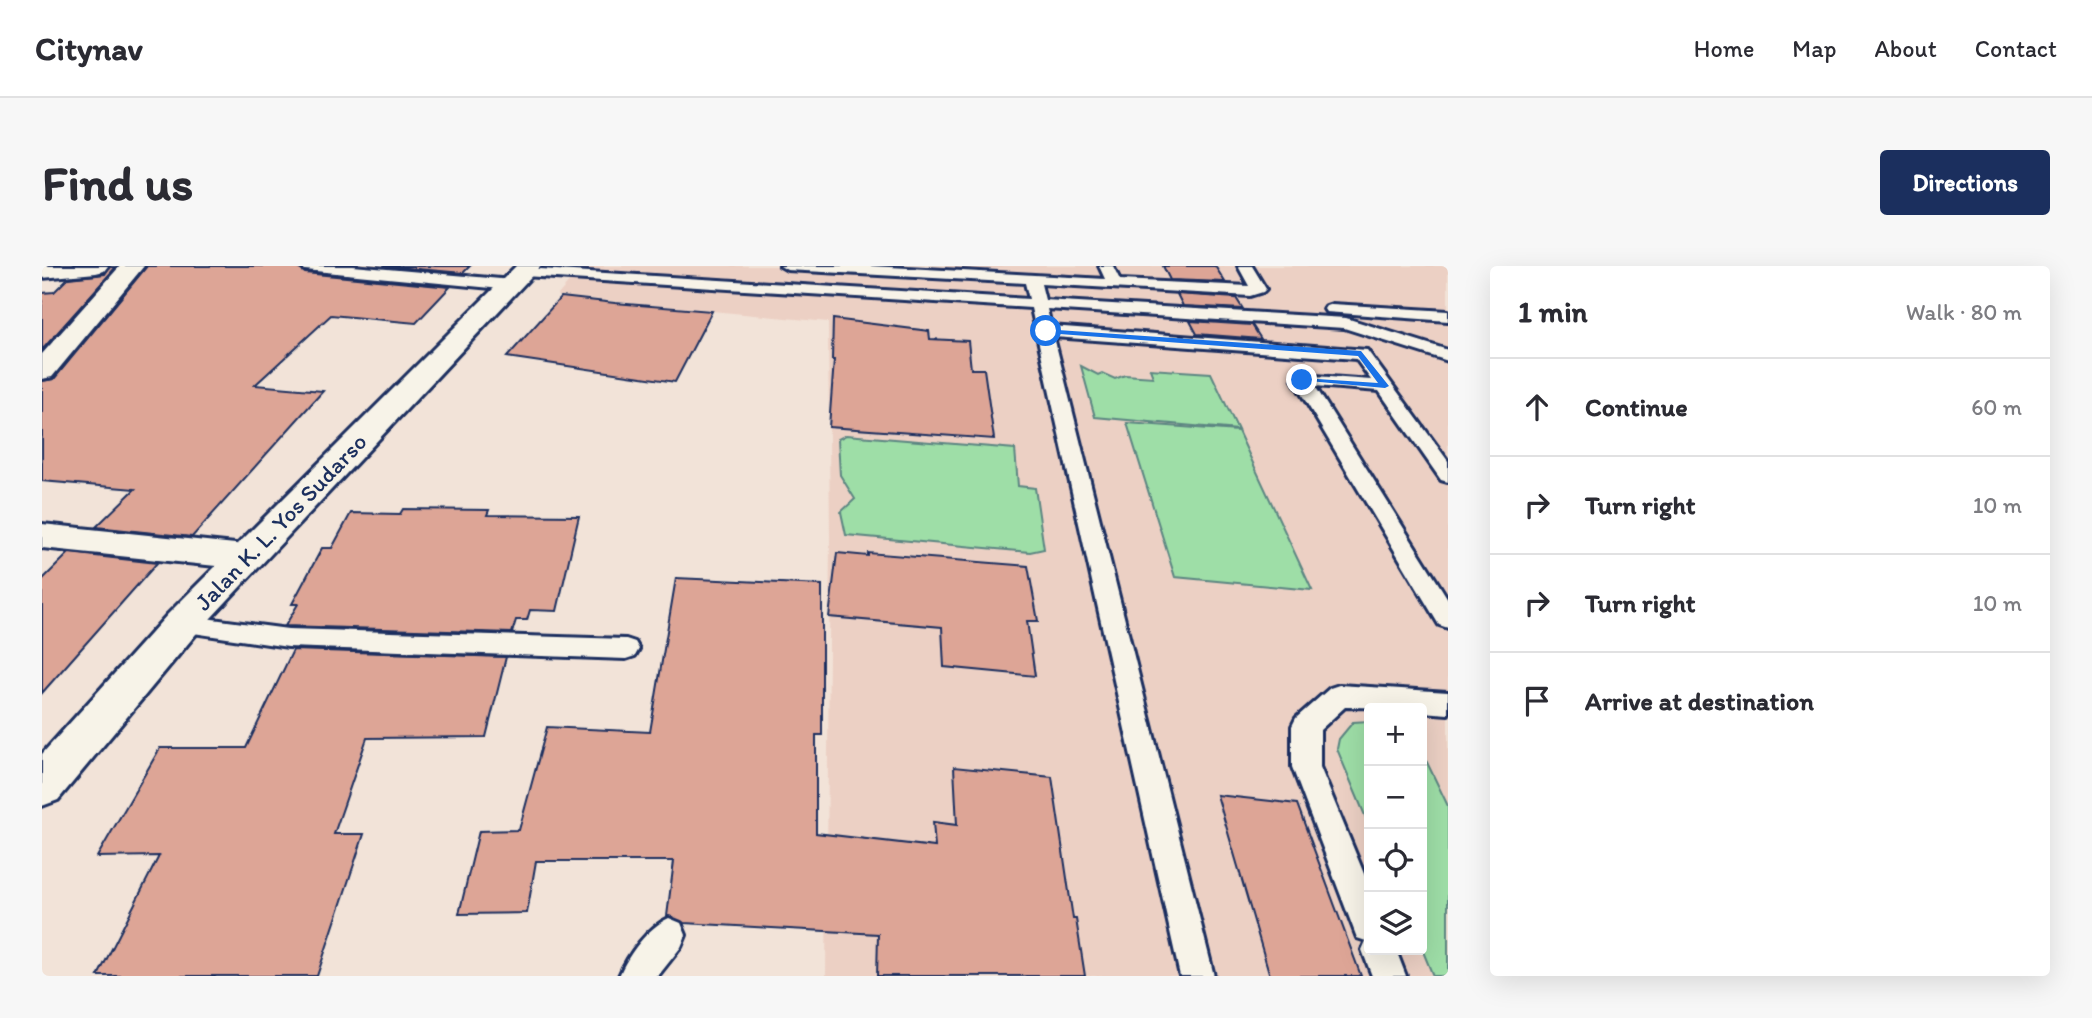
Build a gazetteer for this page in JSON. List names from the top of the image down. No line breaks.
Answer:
{"streets":{"main road":["Jalan K. L. Yos Sudarso"]},"page":{"header":"Citynav","nav":["Home","Map","About","Contact"],"buttons":"Directions","title":"Find us","heading":["1 min","Walk · 80 m"],"list":[["Continue","60 m"],["Turn right","10 m"],["Turn right","10 m"],"Arrive at destination"],"map_buttons":["+","−"]}}
